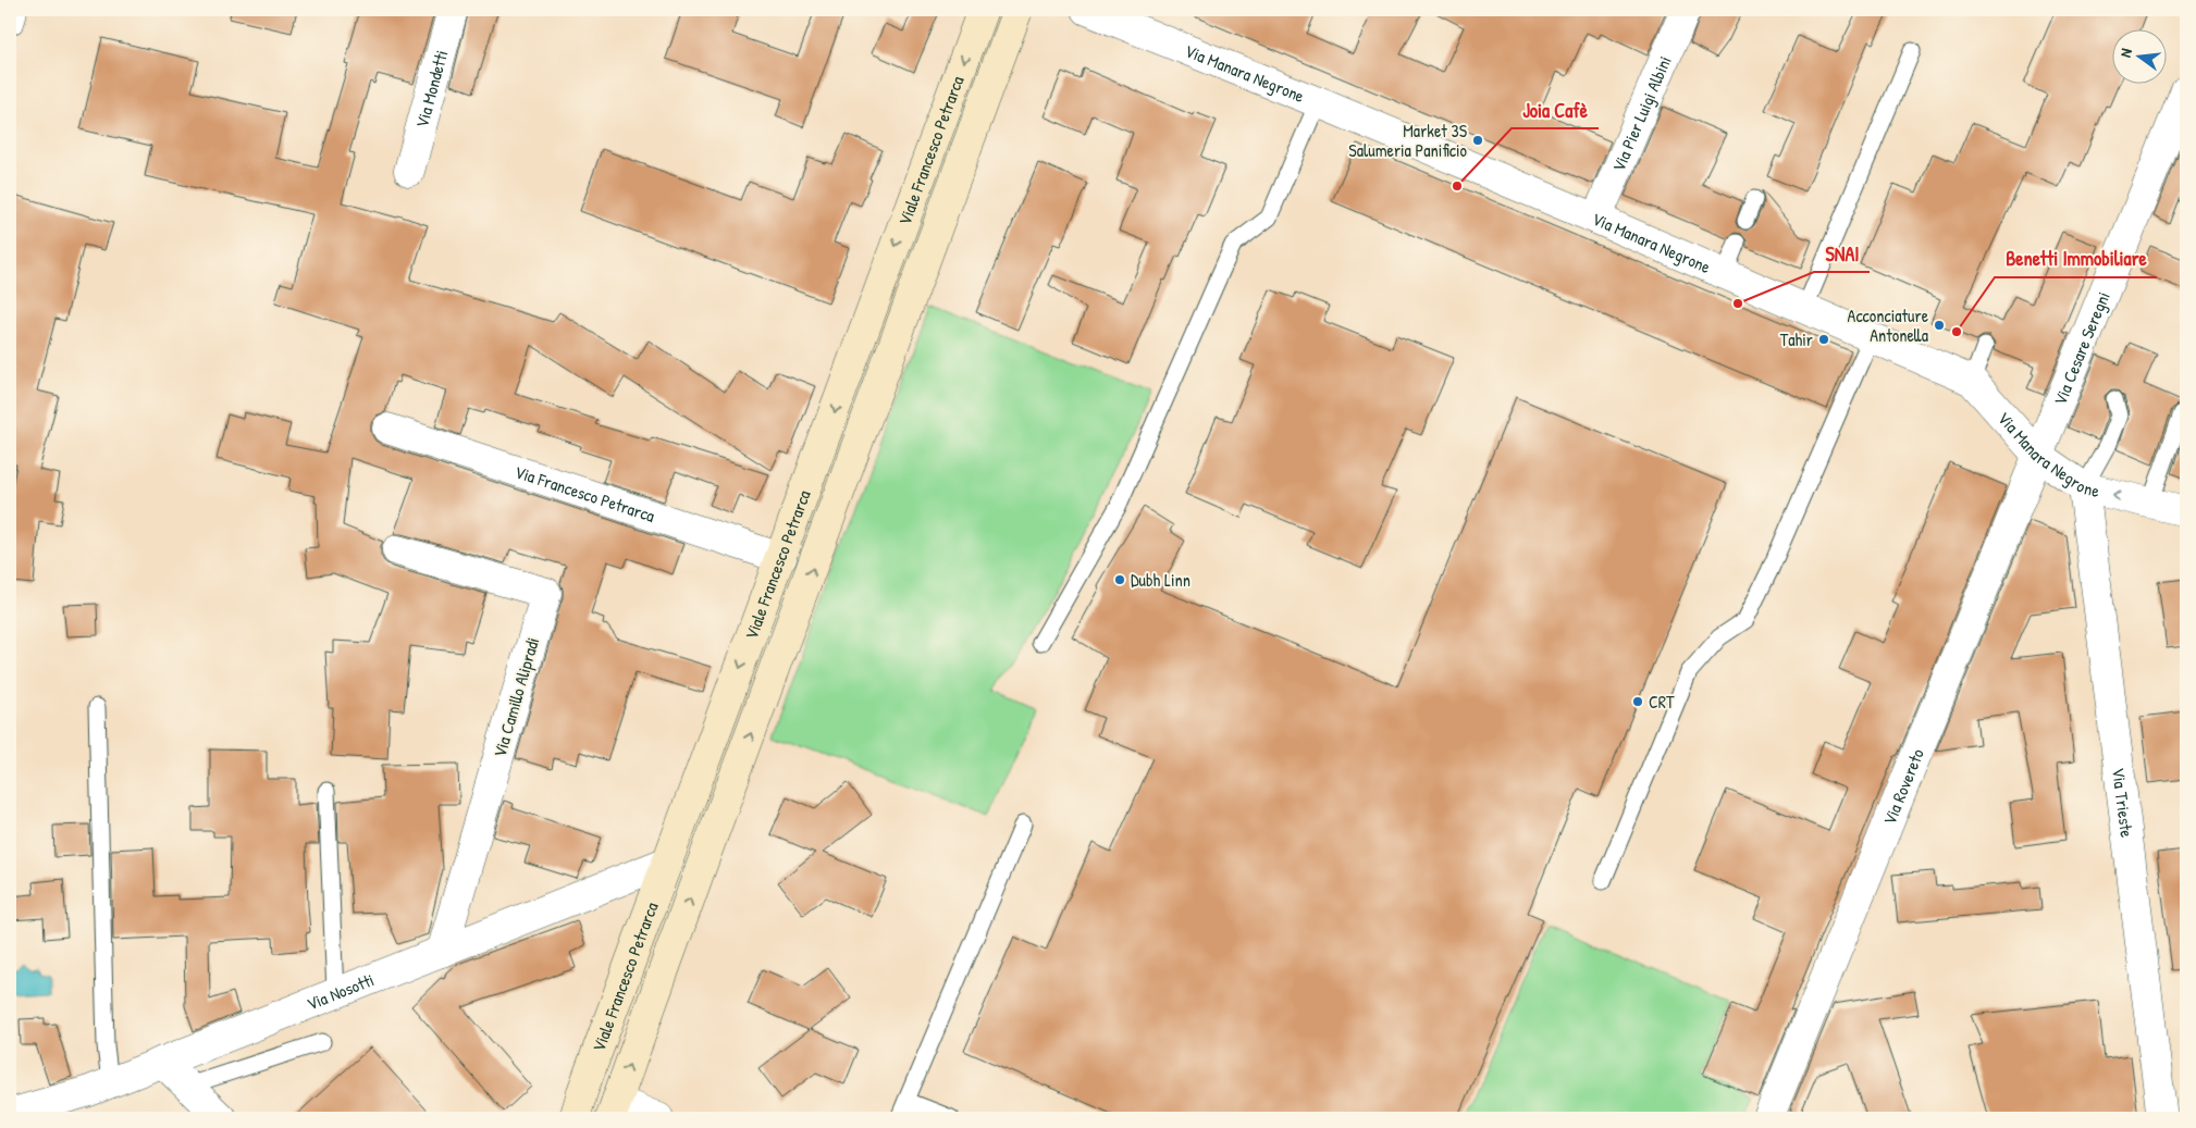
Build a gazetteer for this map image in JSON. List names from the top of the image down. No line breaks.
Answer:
{"streets":{"main road":["Viale Francesco Petrarca"],"street":["Via Manara Negrone","Via Mondetti","Via Pier Luigi Albini","Via Cesare Seregni","Via Francesco Petrarca","Via Camillo Alipradi","Via Rovereto","Via Trieste","Via Nosotti"]},"crossings":[["Via Manara Negrone","Via Pier Luigi Albini"],["Via Manara Negrone","Via Cesare Seregni"],["Via Manara Negrone","Via Rovereto"],["Via Manara Negrone","Via Trieste"],["Viale Francesco Petrarca","Via Francesco Petrarca"],["Viale Francesco Petrarca","Via Nosotti"],["Via Cesare Seregni","Via Rovereto"],["Via Camillo Alipradi","Via Nosotti"]],"places":["Market 3S Salumeria Panificio","Joia Cafè","SNAI","Acconciature Antonella","Benetti Immobiliare","Tahir","Dubh Linn","CRT"],"north":"left"}
